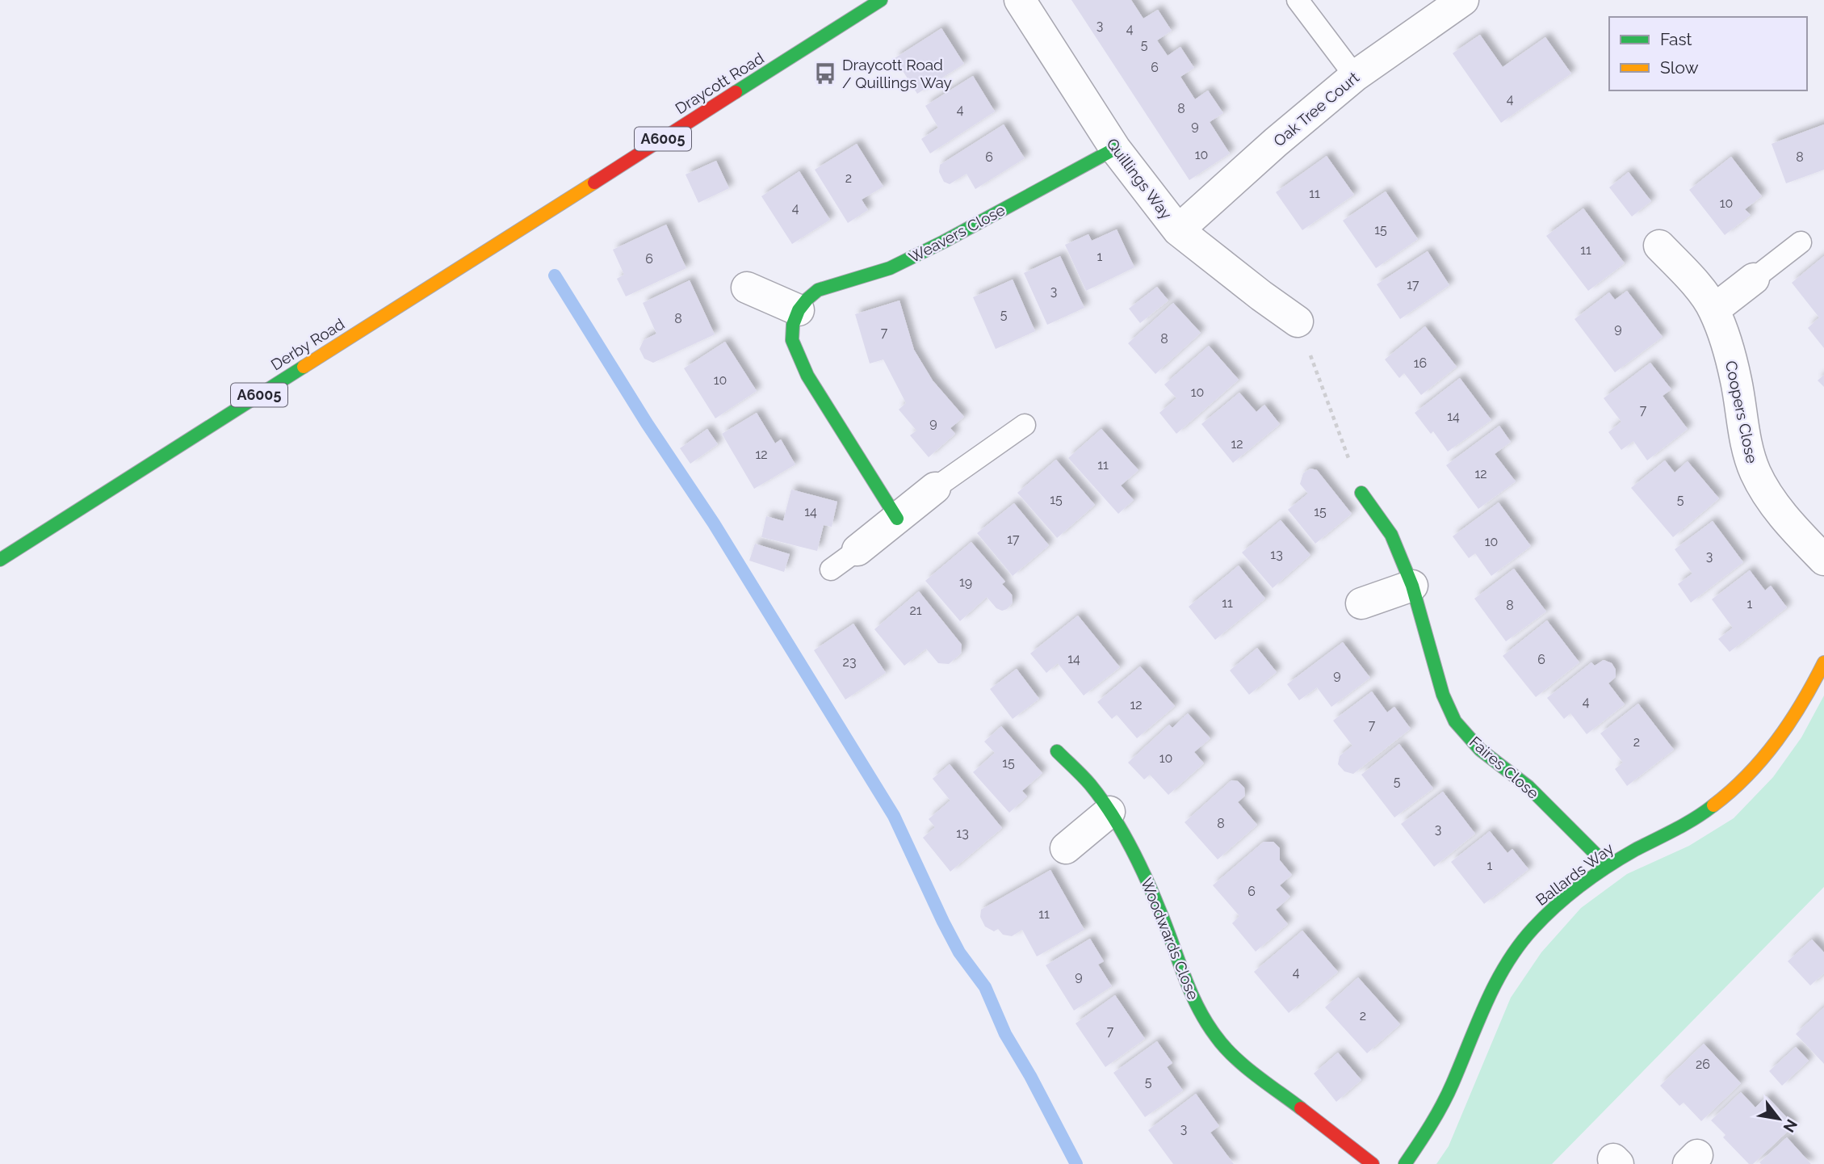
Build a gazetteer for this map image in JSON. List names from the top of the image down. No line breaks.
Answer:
{"streets":{"street":["Draycott Road","Oak Tree Court","A6005","Quillings Way","Weavers Close","Derby Road","Coopers Close","Faires Close","Ballards Way","Woodwards Close"]},"crossings":[["Draycott Road","Derby Road"],["Oak Tree Court","Quillings Way"],["Quillings Way","Weavers Close"],["Faires Close","Ballards Way"]],"places":{"bus stop":["Draycott Road / Quillings Way"]},"house_numbers":["3","4","5","6","4","8","4","9","10","6","8","2","11","10","4","15","11","1","6","17","3","5","8","9","7","8","16","10","10","7","14","9","12","12","11","12","15","5","14","15","17","10","13","3","19","11","1","8","21","14","6","23","9","4","12","7","2","10","15","5","8","3","13","1","6","11","4","9","2","7","26","5","3"],"legend":["Fast","Slow"],"north":"bottom right"}
